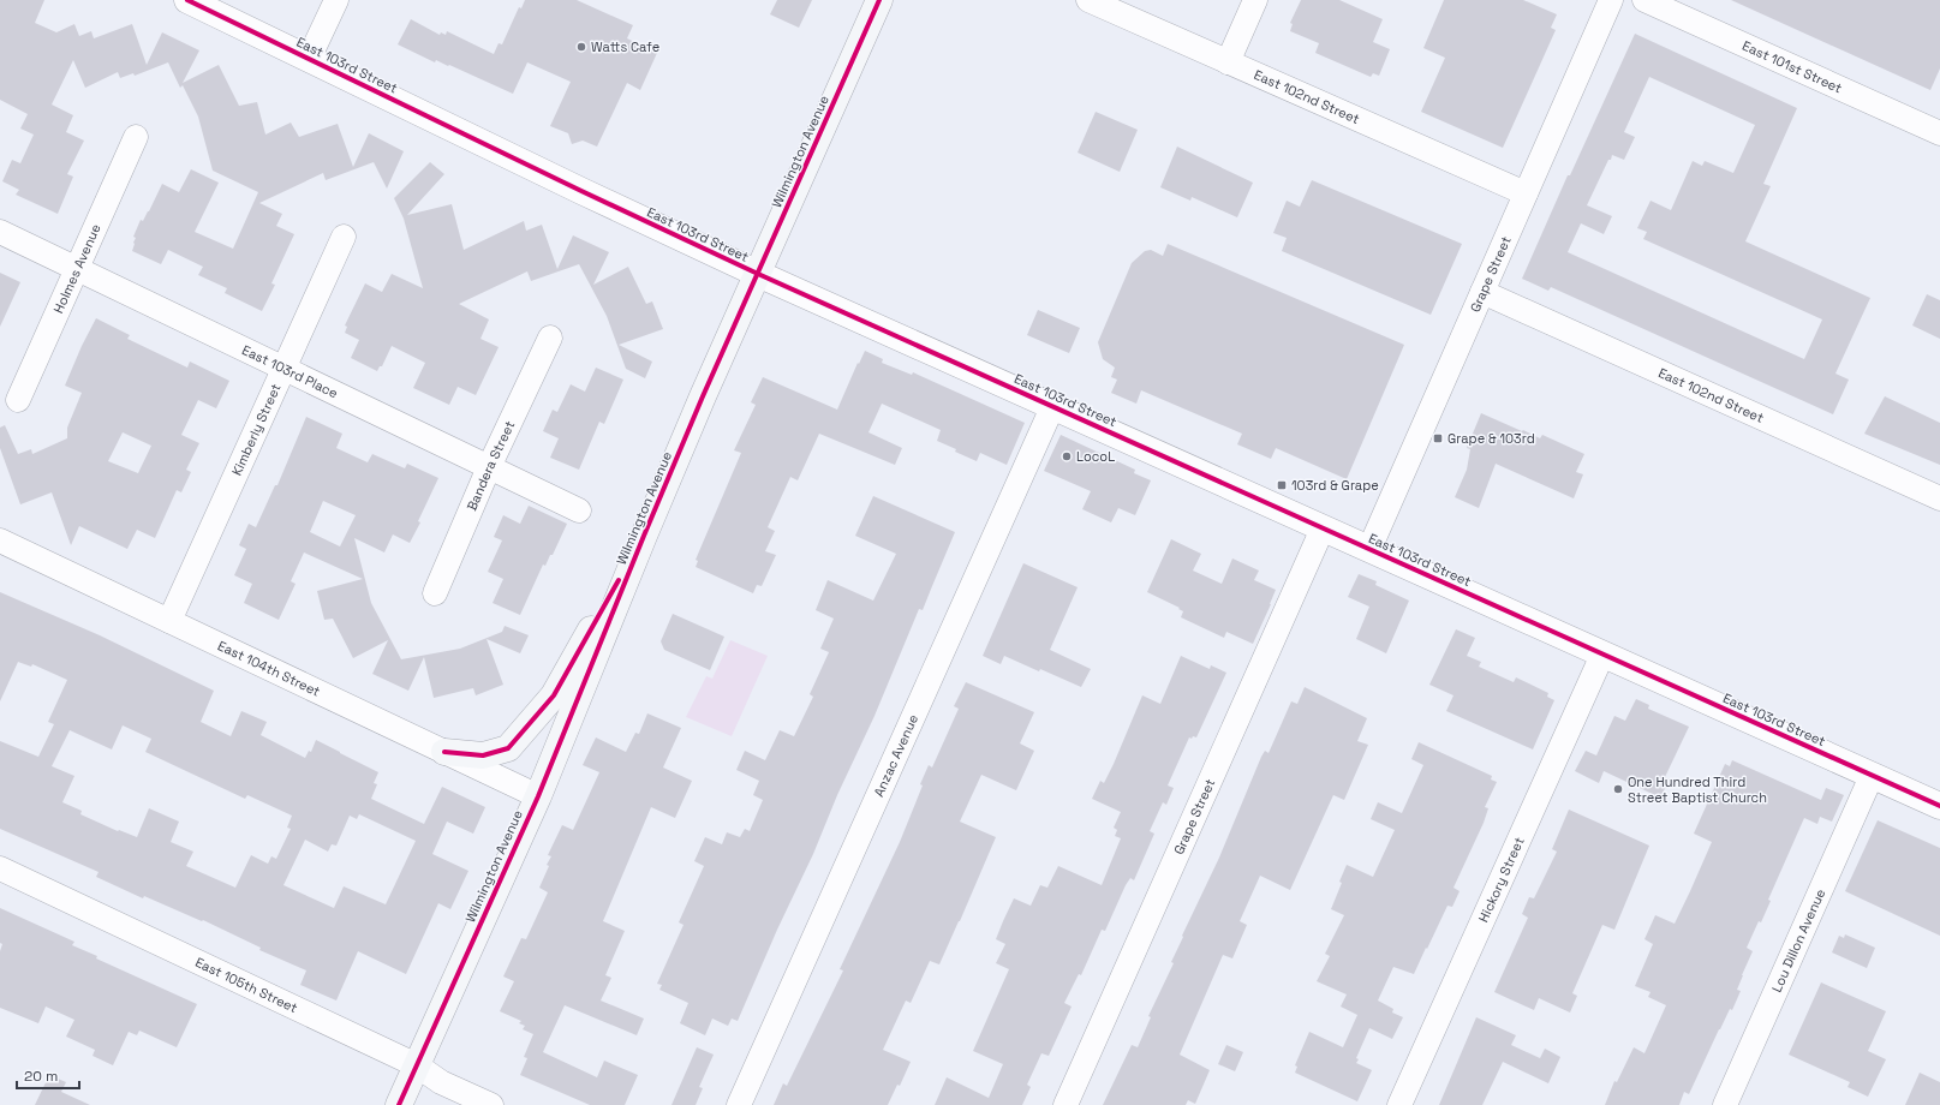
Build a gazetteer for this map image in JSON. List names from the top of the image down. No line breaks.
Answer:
{"streets":{"main road":["Wilmington Avenue"],"street":["East 103rd Street","East 101st Street","East 102nd Street","Holmes Avenue","Grape Street","East 103rd Place","Kimberly Street","Bandera Street","East 104th Street","Anzac Avenue","Hickory Street","Lou Dillon Avenue","East 105th Street"]},"crossings":[["East 103rd Street","Wilmington Avenue"],["East 103rd Street","Grape Street"],["East 103rd Street","Anzac Avenue"],["East 103rd Street","Hickory Street"],["East 103rd Street","Lou Dillon Avenue"],["East 102nd Street","Grape Street"],["Wilmington Avenue","East 104th Street"],["Wilmington Avenue","East 105th Street"],["Holmes Avenue","East 103rd Place"],["East 103rd Place","Kimberly Street"],["East 103rd Place","Bandera Street"],["Kimberly Street","East 104th Street"]],"places":{"other":["Watts Cafe","LocoL","One Hundred Third Street Baptist Church"],"transit":["Grape & 103rd","103rd & Grape"]},"scale_bar":"20 m"}
